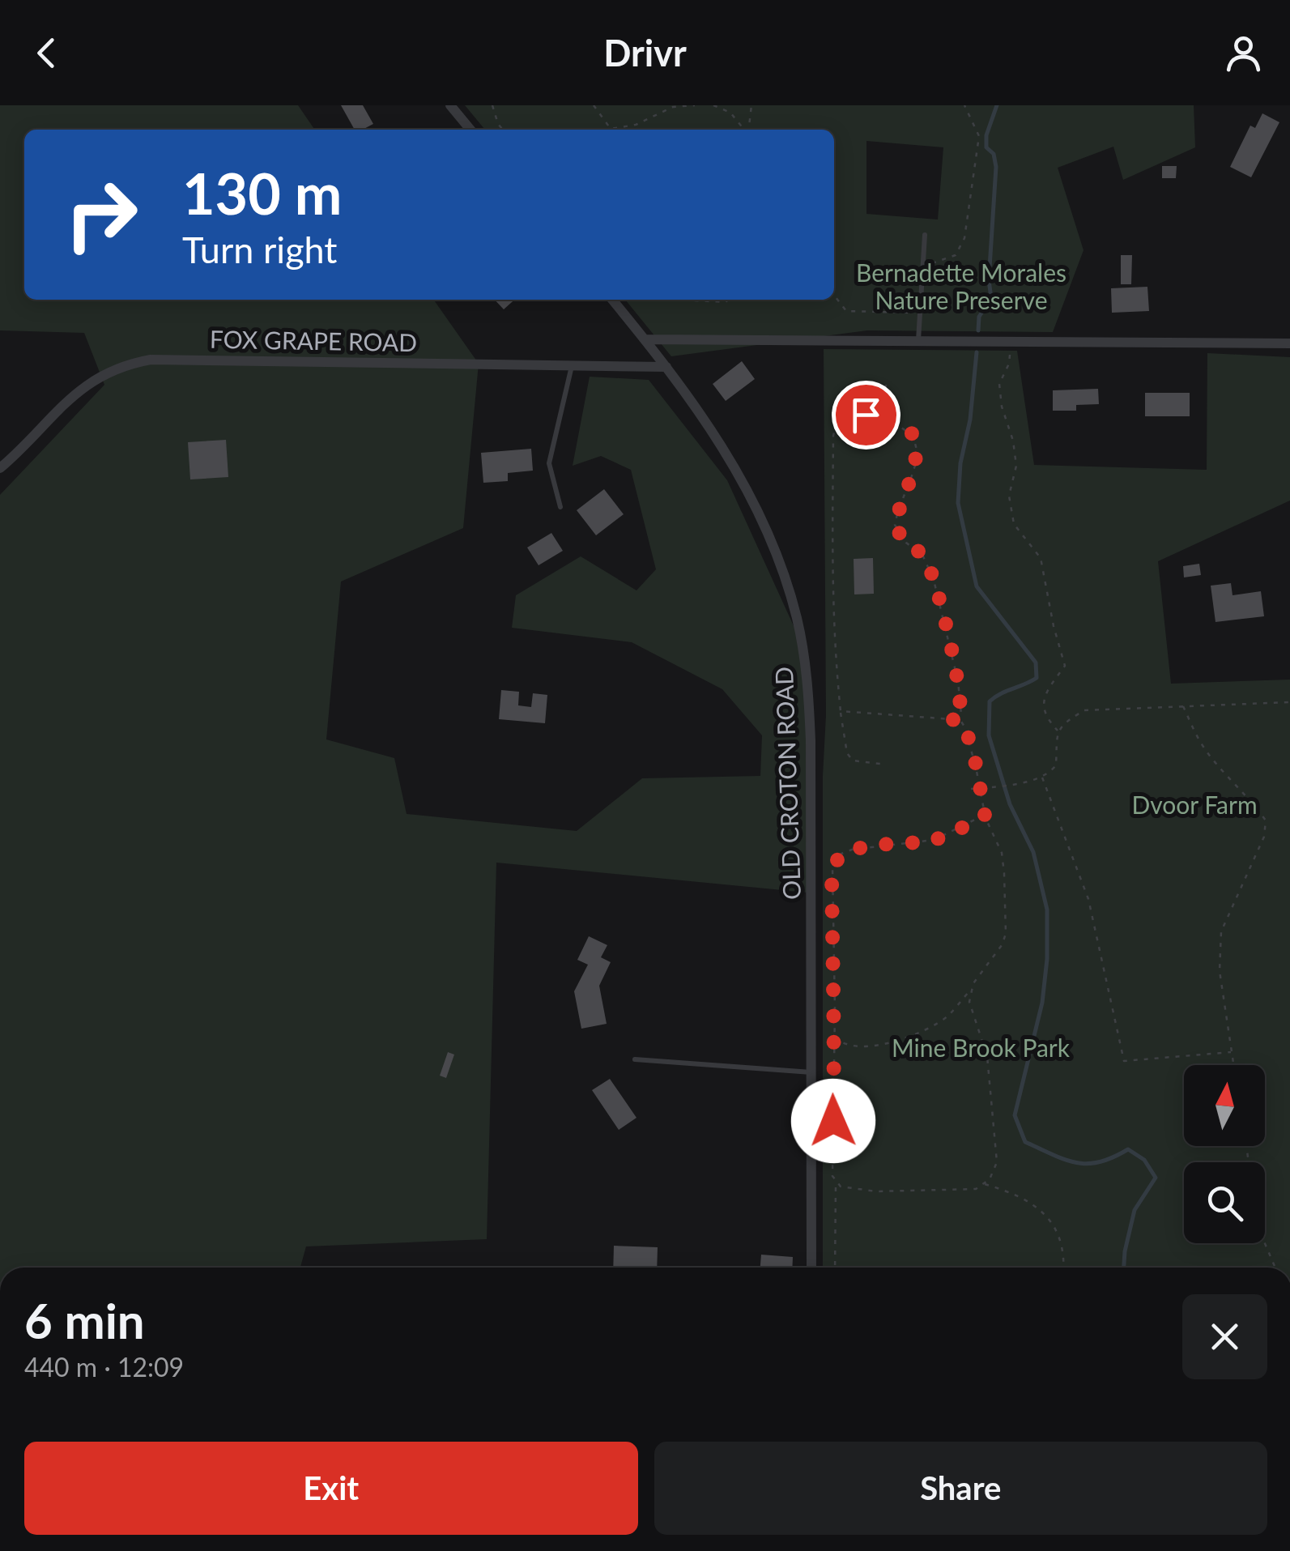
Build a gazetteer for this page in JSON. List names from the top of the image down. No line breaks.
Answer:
{"streets":{"street":["FOX GRAPE ROAD","OLD CROTON ROAD"]},"crossings":[["FOX GRAPE ROAD","OLD CROTON ROAD"]],"parks":["Bernadette Morales Nature Preserve","Dvoor Farm","Mine Brook Park"],"north":"top","page":{"header":"Drivr","turn":["130 m","Turn right"],"heading":["6 min","440 m · 12:09"],"buttons":["Exit","Share"]}}
